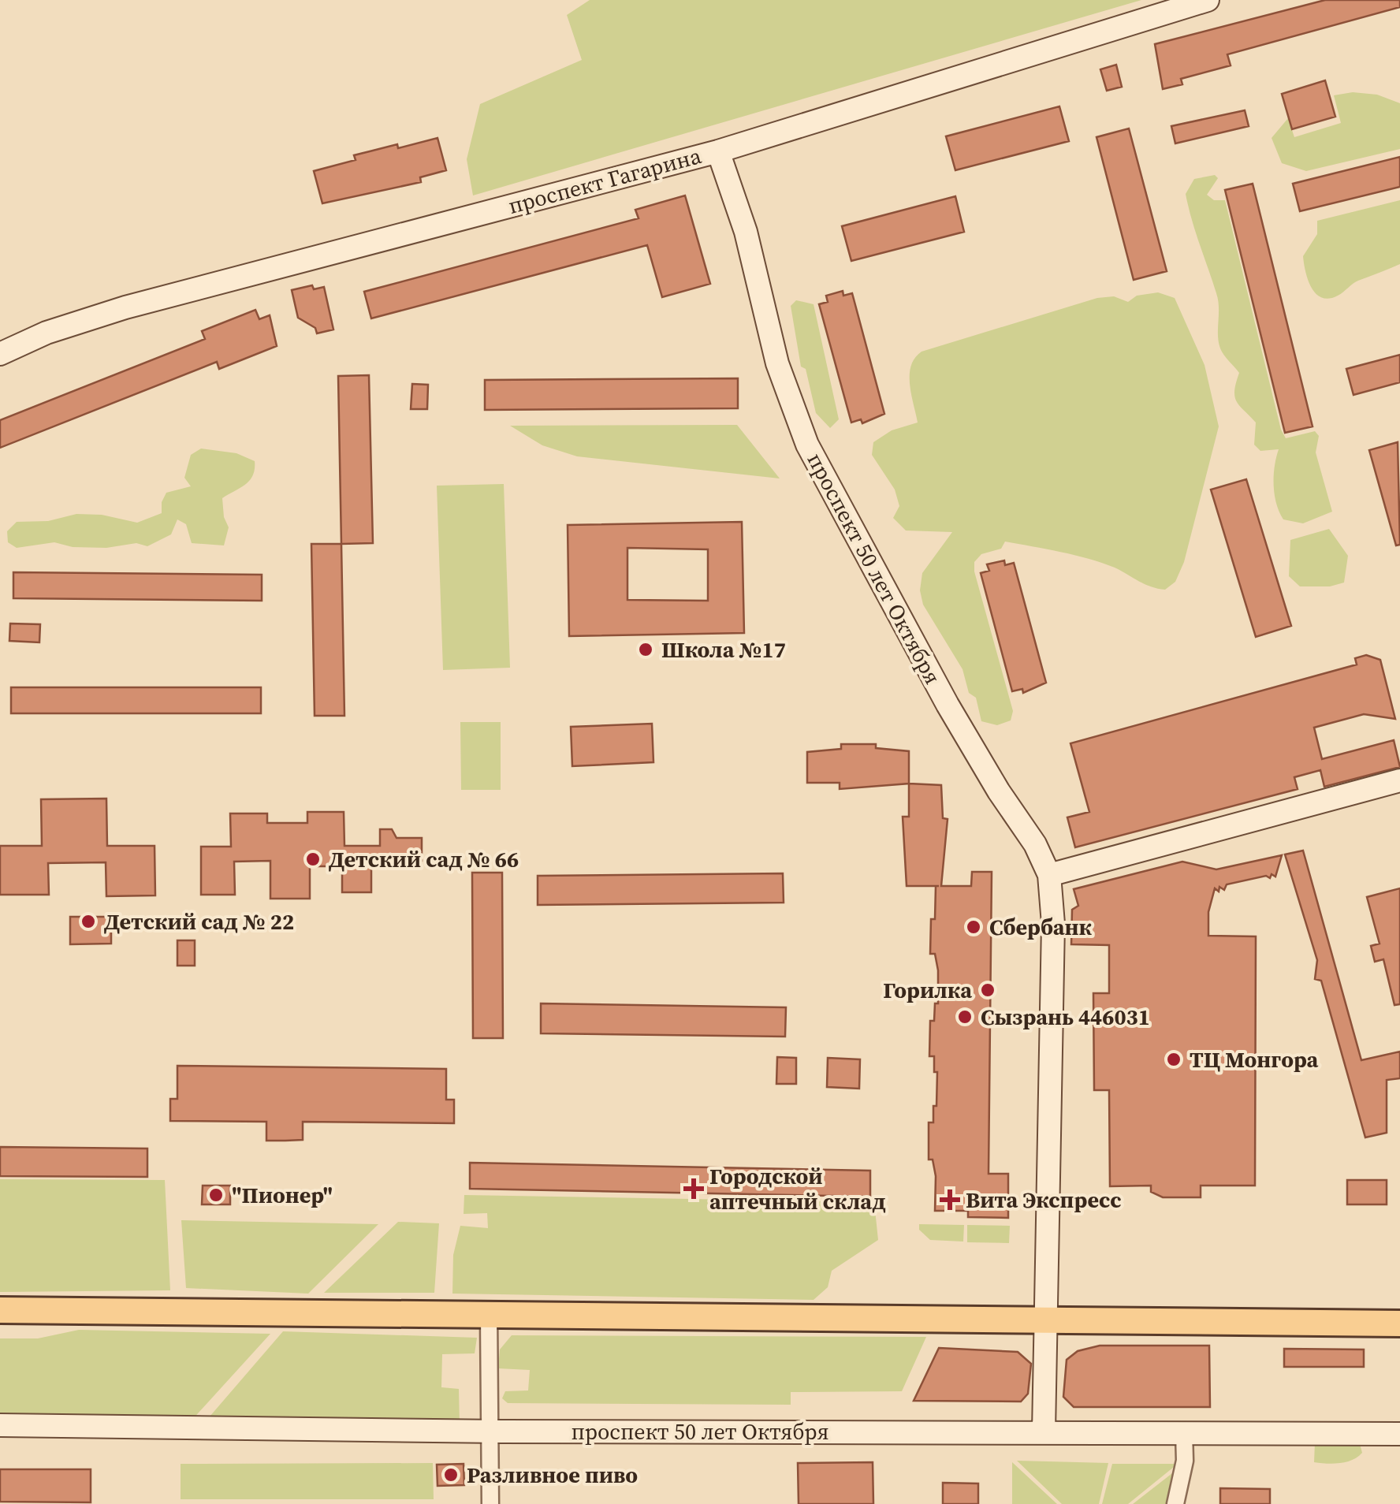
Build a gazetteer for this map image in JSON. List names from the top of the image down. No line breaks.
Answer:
{"streets":{"street":["проспект Гагарина","проспект 50 лет Октября"]},"crossings":[["проспект Гагарина","проспект 50 лет Октября"]],"places":{"other":["Школа №17","Детский сад № 66","Детский сад № 22","Сбербанк","Горилка","Сызрань 446031","ТЦ Монгора","\"Пионер\"","Разливное пиво"],"health":["Городской аптечный склад","Вита Экспресс"]}}
